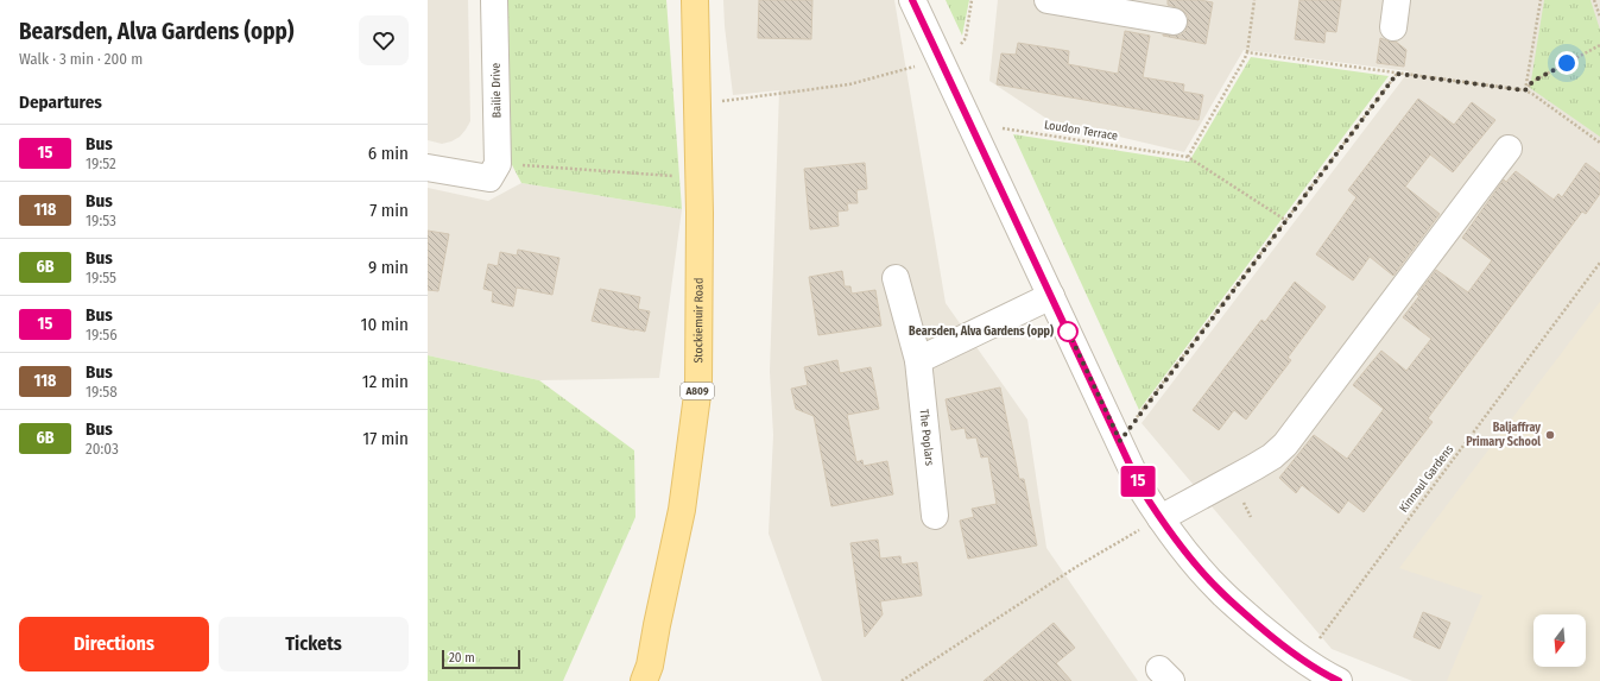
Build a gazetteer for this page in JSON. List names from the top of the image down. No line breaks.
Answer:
{"streets":{"main road":["Stockiemuir Road","A809"],"street":["Bailie Drive","The Poplars"],"path":["Loudon Terrace","Kinnoul Gardens"]},"places":["Bearsden, Alva Gardens (opp)","Baljaffray Primary School"],"lines":["bus line 15"],"scale_bar":"20 m","north":"bottom","page":{"heading":[["Bearsden, Alva Gardens (opp)","Walk · 3 min · 200 m"],"Departures"],"on_map":"15","list":[{"mark":"15","name":"Bus","note":"19:52","value":"6 min"},{"mark":"118","name":"Bus","note":"19:53","value":"7 min"},{"mark":"6B","name":"Bus","note":"19:55","value":"9 min"},{"mark":"15","name":"Bus","note":"19:56","value":"10 min"},{"mark":"118","name":"Bus","note":"19:58","value":"12 min"},{"mark":"6B","name":"Bus","note":"20:03","value":"17 min"}],"buttons":["Directions","Tickets"],"scale":"20 m"}}
